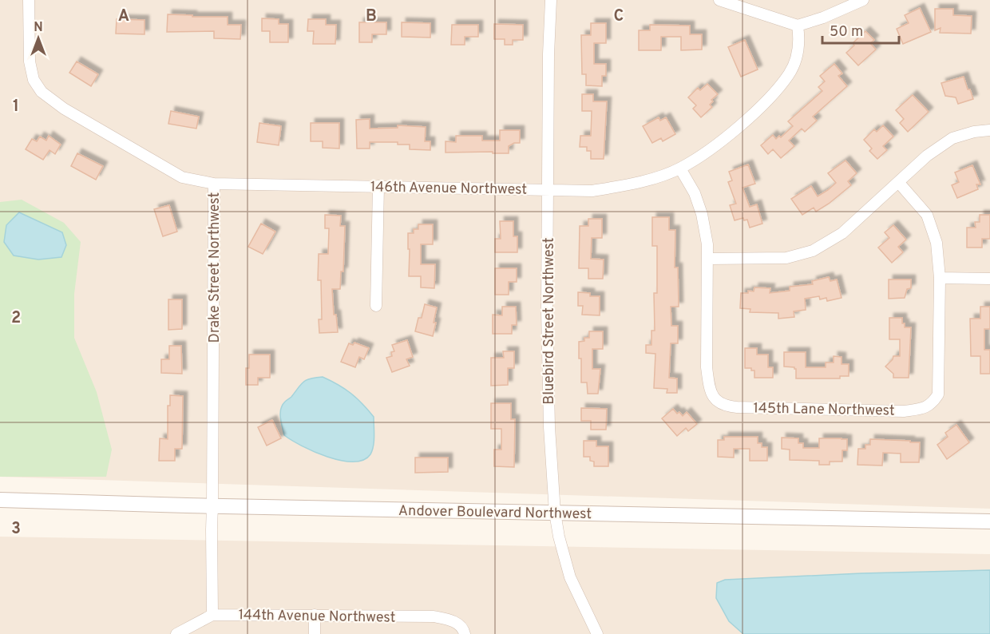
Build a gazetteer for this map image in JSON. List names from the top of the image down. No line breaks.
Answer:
{"streets":{"street":["146th Avenue Northwest","Drake Street Northwest","Bluebird Street Northwest","145th Lane Northwest","Andover Boulevard Northwest","144th Avenue Northwest"]},"crossings":[["146th Avenue Northwest","Drake Street Northwest"],["146th Avenue Northwest","Bluebird Street Northwest"],["Drake Street Northwest","Andover Boulevard Northwest"],["Drake Street Northwest","144th Avenue Northwest"],["Bluebird Street Northwest","Andover Boulevard Northwest"]],"scale_bar":"50 m","north":"top","grid":{"columns":["A","B","C"],"rows":["1","2","3"]}}
